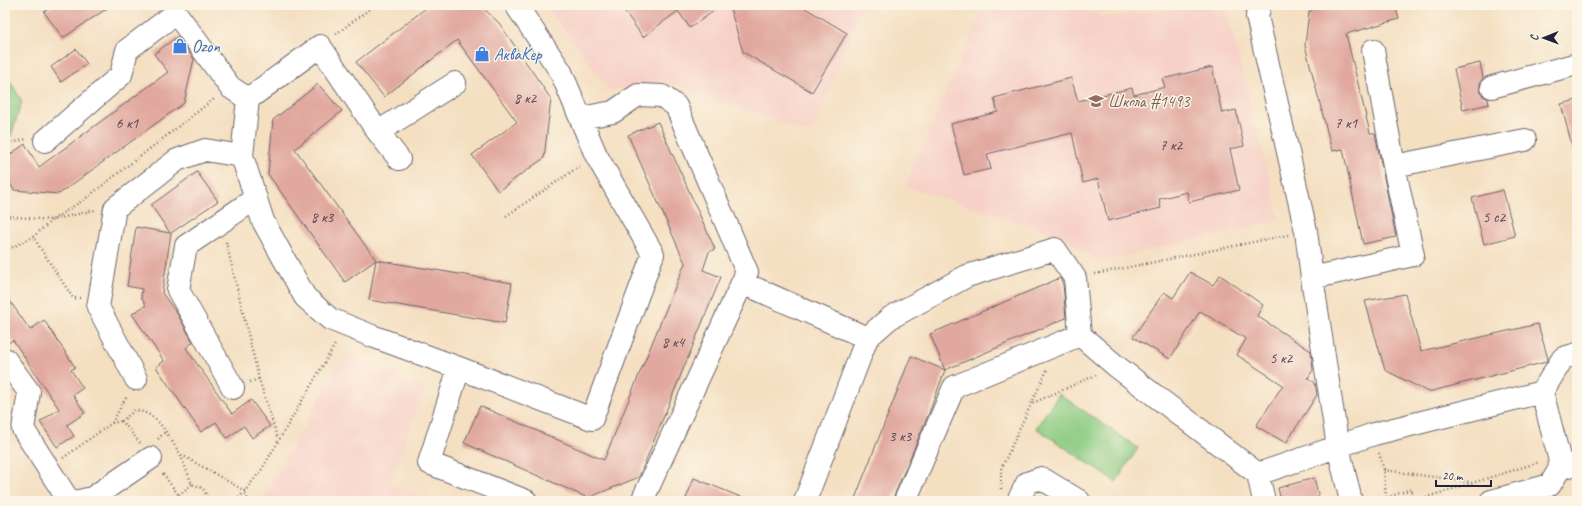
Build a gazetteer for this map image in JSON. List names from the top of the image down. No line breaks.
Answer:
{"places":{"shop":["Ozon","АкваКер"],"school or university":["Школа #1493"]},"house_numbers":["8 к2","6 к1","7 к1","7 к2","8 к3","5 с2","8 к4","5 к2","3 к3"],"scale_bar":"20 m","north":"left"}
